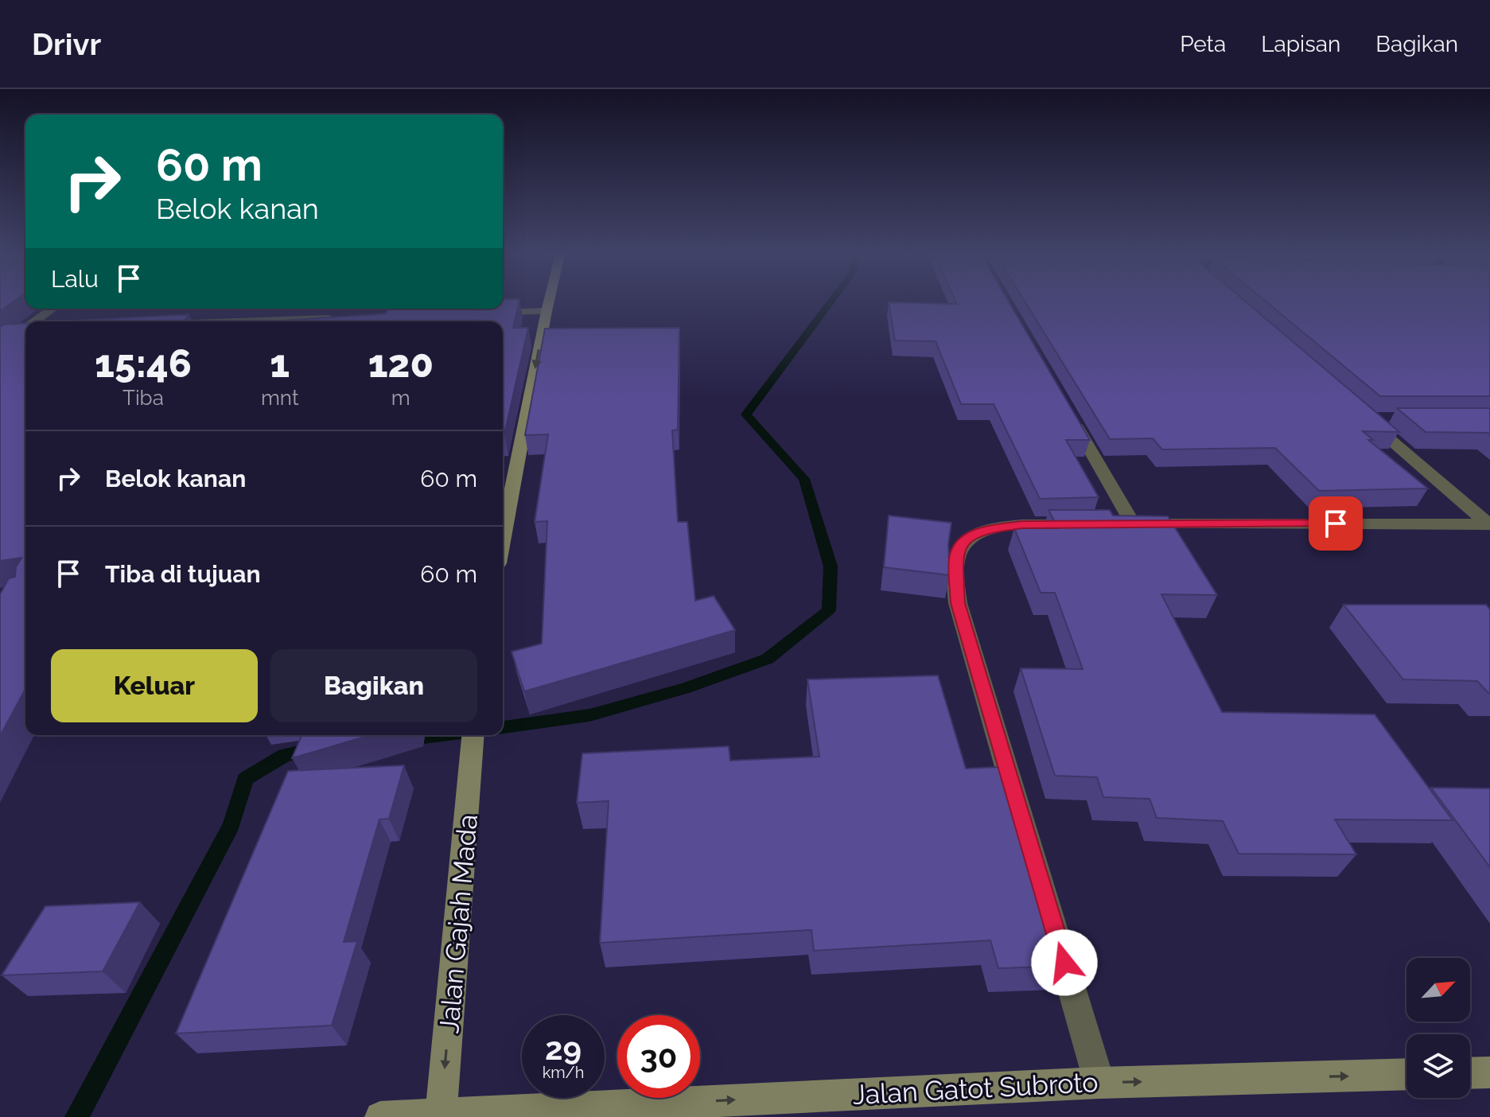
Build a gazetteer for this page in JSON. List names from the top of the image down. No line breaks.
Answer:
{"streets":{"main road":["Jalan Gajah Mada","Jalan Gatot Subroto"]},"crossings":[["Jalan Gajah Mada","Jalan Gatot Subroto"]],"one_way":["Jalan Gajah Mada","Jalan Gatot Subroto"],"north":"top right","page":{"header":"Drivr","nav":["Peta","Lapisan","Bagikan"],"turn":["60 m","Belok kanan"],"then":"Lalu","eta":["15:46","Tiba","1","mnt","120","m"],"list":[{"name":"Belok kanan","value":"60 m"},{"name":"Tiba di tujuan","value":"60 m"}],"buttons":["Keluar","Bagikan"],"speed":"29 km/h","limit":"30"}}
